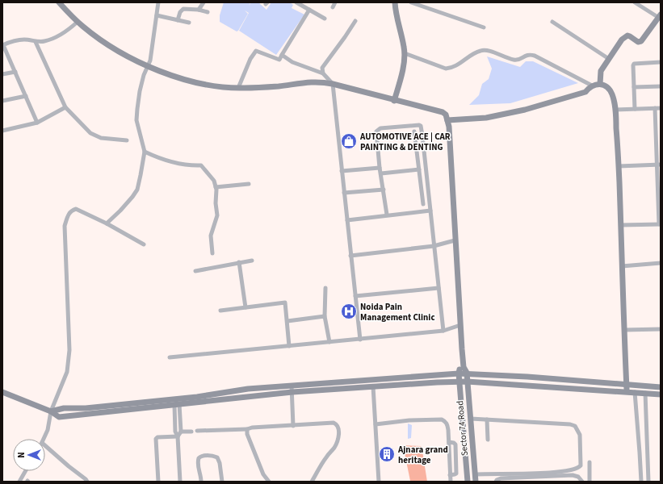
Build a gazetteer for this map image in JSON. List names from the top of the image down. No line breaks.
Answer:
{"streets":{"street":["Sector 74 Road"]},"places":{"shop":["AUTOMOTIVE ACE | CAR PAINTING & DENTING"],"hospital":["Noida Pain Management Clinic"],"building":["Ajnara grand heritage"]},"north":"left"}
